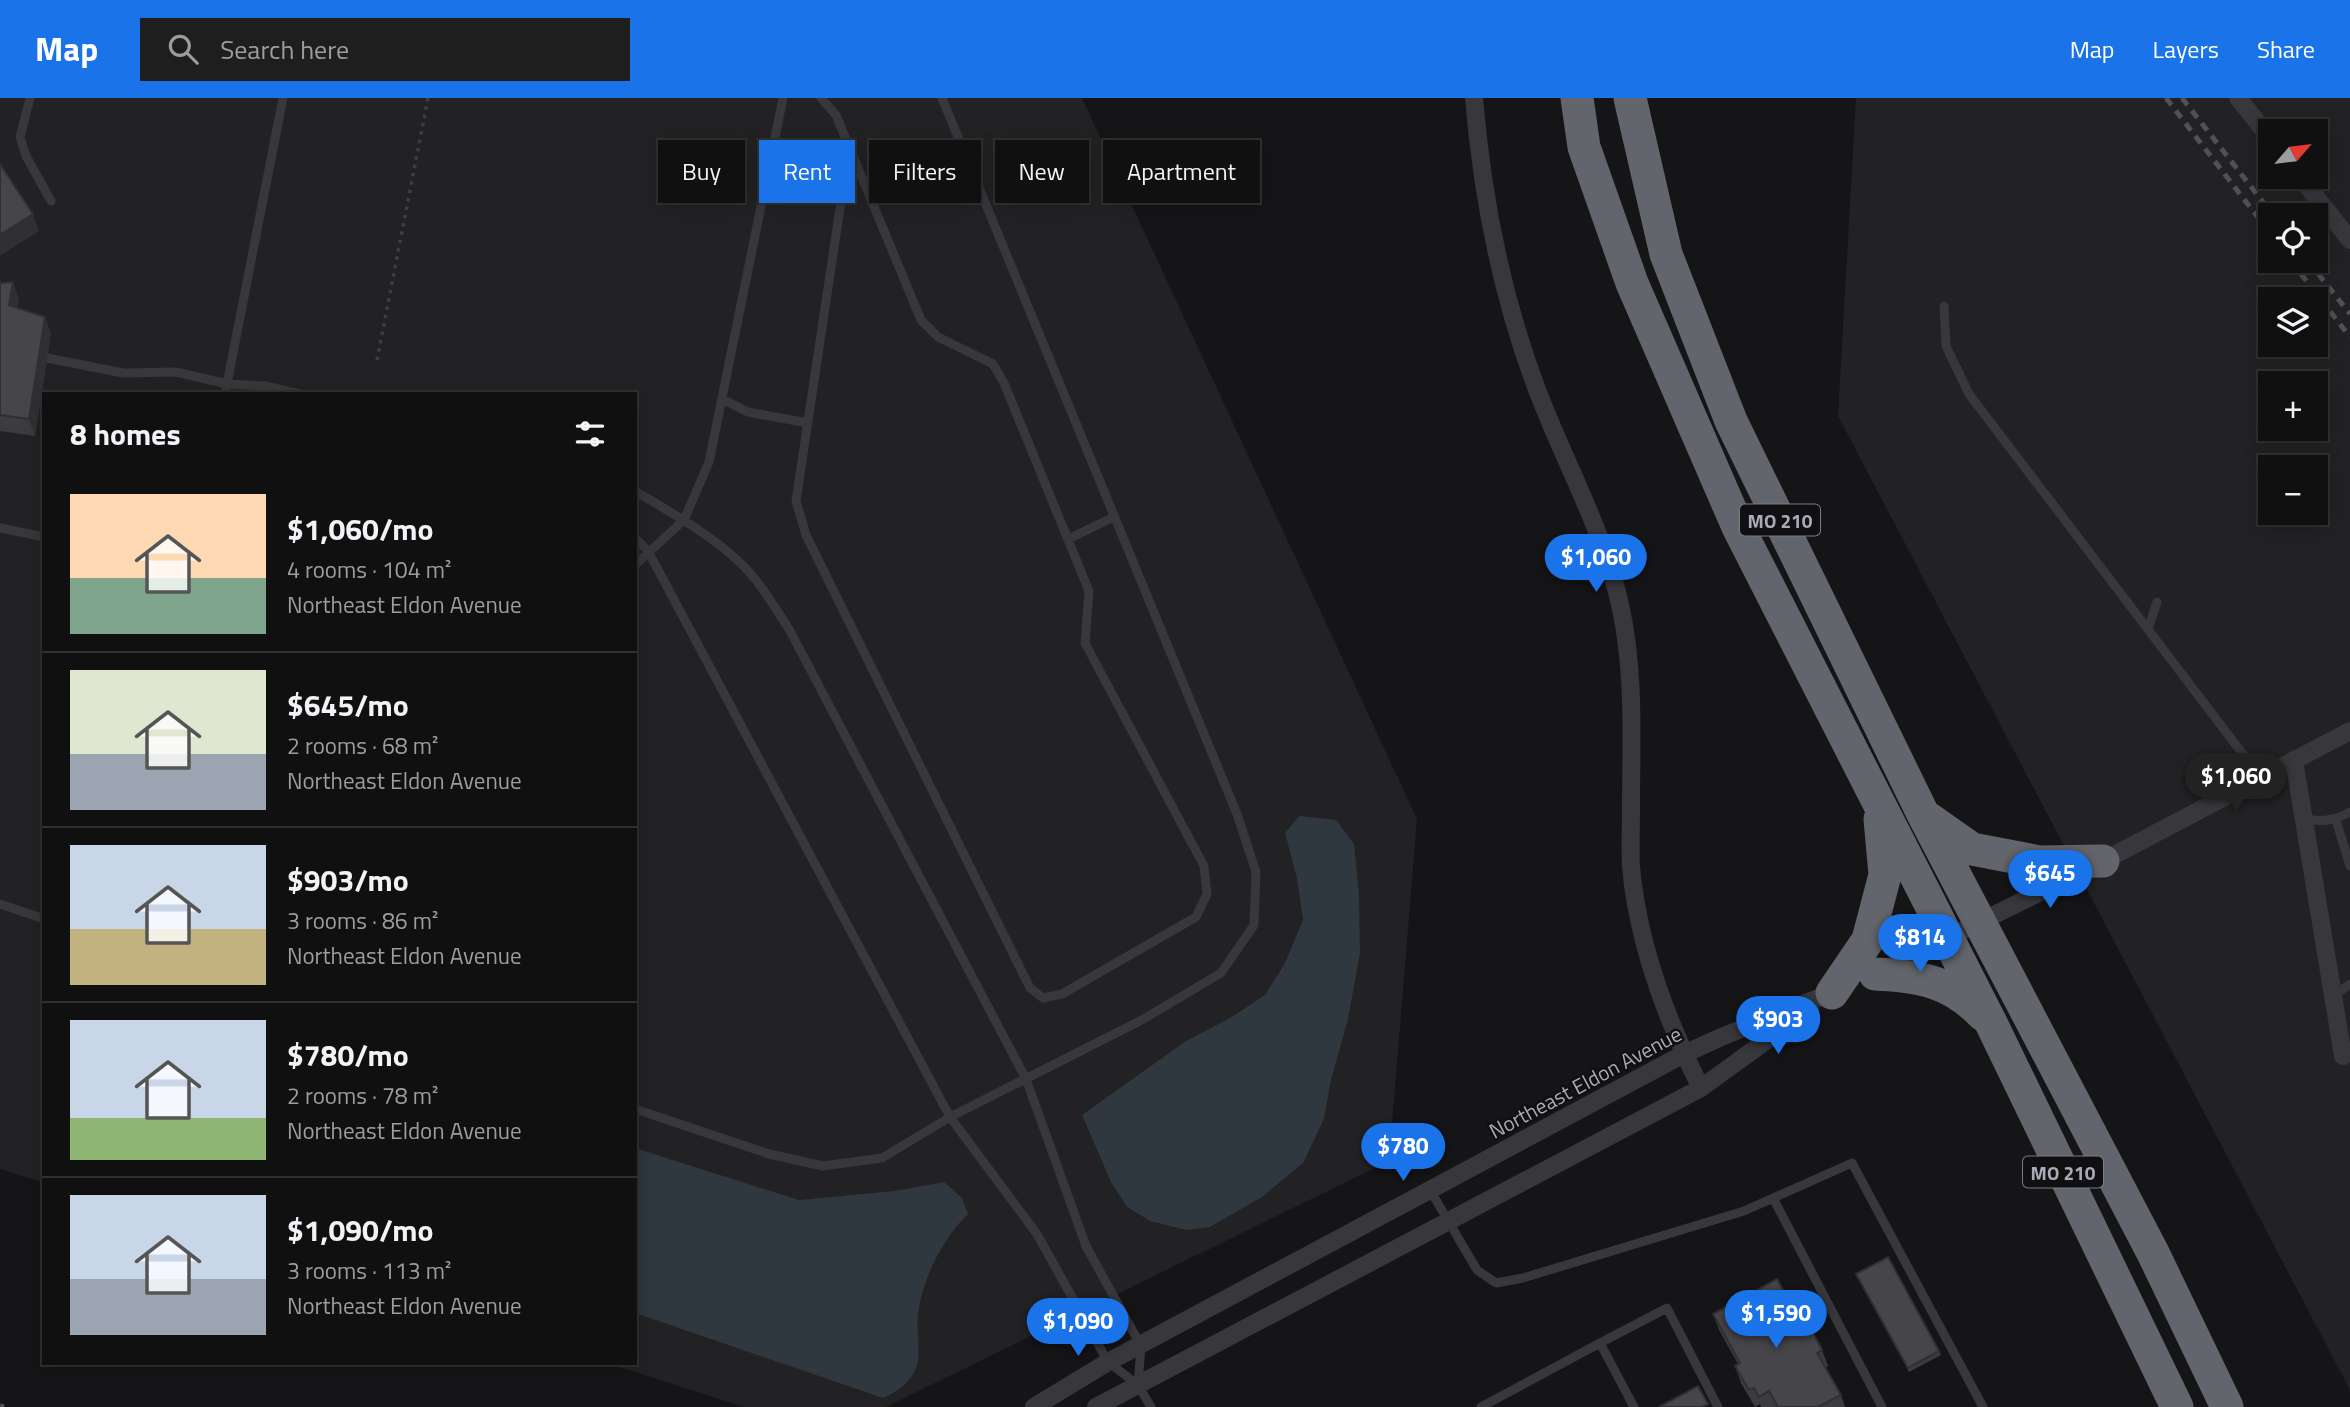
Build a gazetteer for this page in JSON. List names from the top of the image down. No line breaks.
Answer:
{"streets":{"highway":["MO 210"],"street":["Northeast Eldon Avenue"]},"crossings":[["MO 210","Northeast Eldon Avenue"]],"north":"top right","page":{"header":"Map","search":"Search here","nav":["Map","Layers","Share"],"map_buttons":["+","−"],"chip":["Buy","Rent","Filters","New","Apartment"],"heading":"8 homes","list":[{"name":"$1,060/mo","note":"4 rooms · 104 m² · Northeast Eldon Avenue"},{"name":"$645/mo","note":"2 rooms · 68 m² · Northeast Eldon Avenue"},{"name":"$903/mo","note":"3 rooms · 86 m² · Northeast Eldon Avenue"},{"name":"$780/mo","note":"2 rooms · 78 m² · Northeast Eldon Avenue"},{"name":"$1,090/mo","note":"3 rooms · 113 m² · Northeast Eldon Avenue"}],"price":["$1,060","$1,060","$645","$814","$903","$780","$1,590","$1,090"]}}
